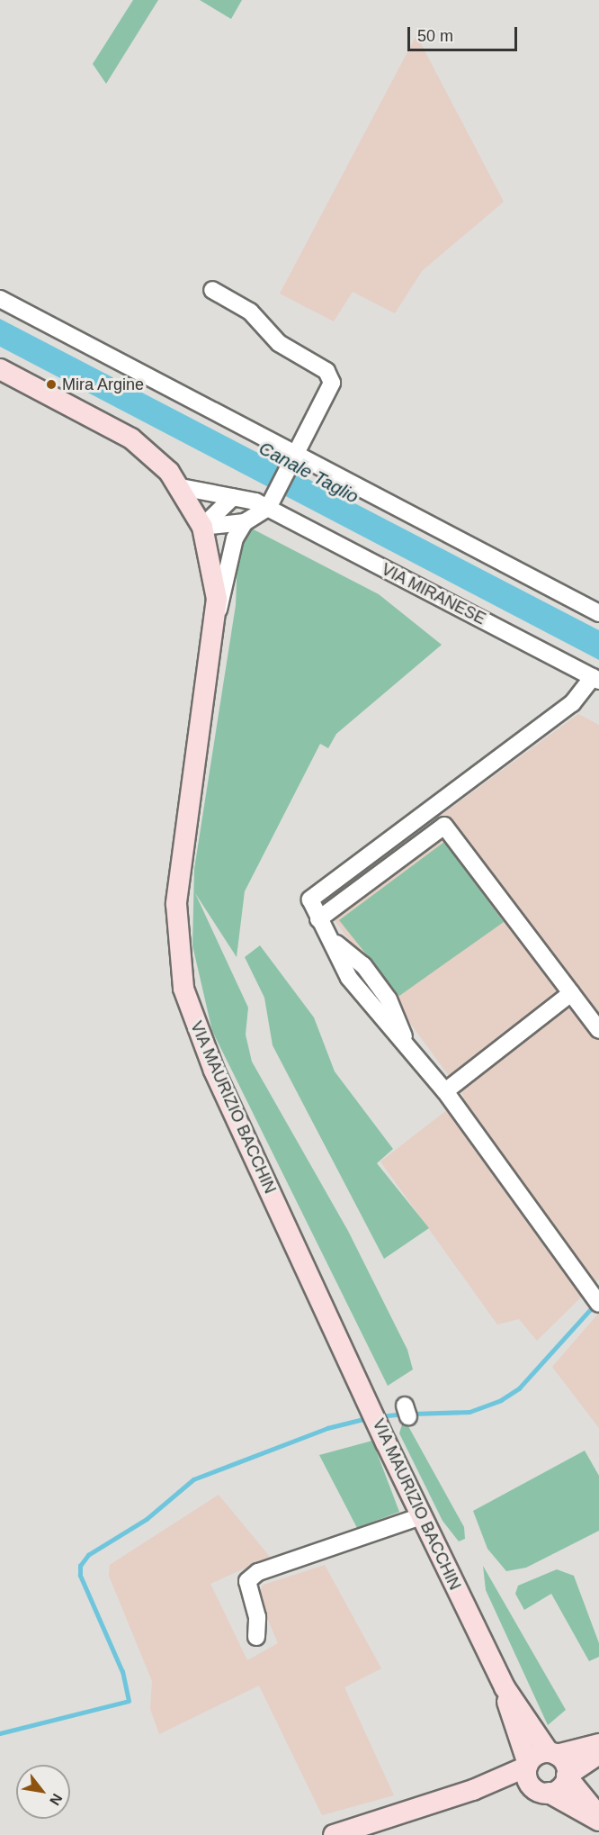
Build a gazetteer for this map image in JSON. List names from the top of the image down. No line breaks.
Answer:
{"streets":{"main road":["VIA MAURIZIO BACCHIN"],"street":["VIA MIRANESE"]},"crossings":[["VIA MIRANESE","VIA MAURIZIO BACCHIN"]],"water":["Canale Taglio"],"places":["Mira Argine"],"scale_bar":"50 m","north":"bottom right"}
